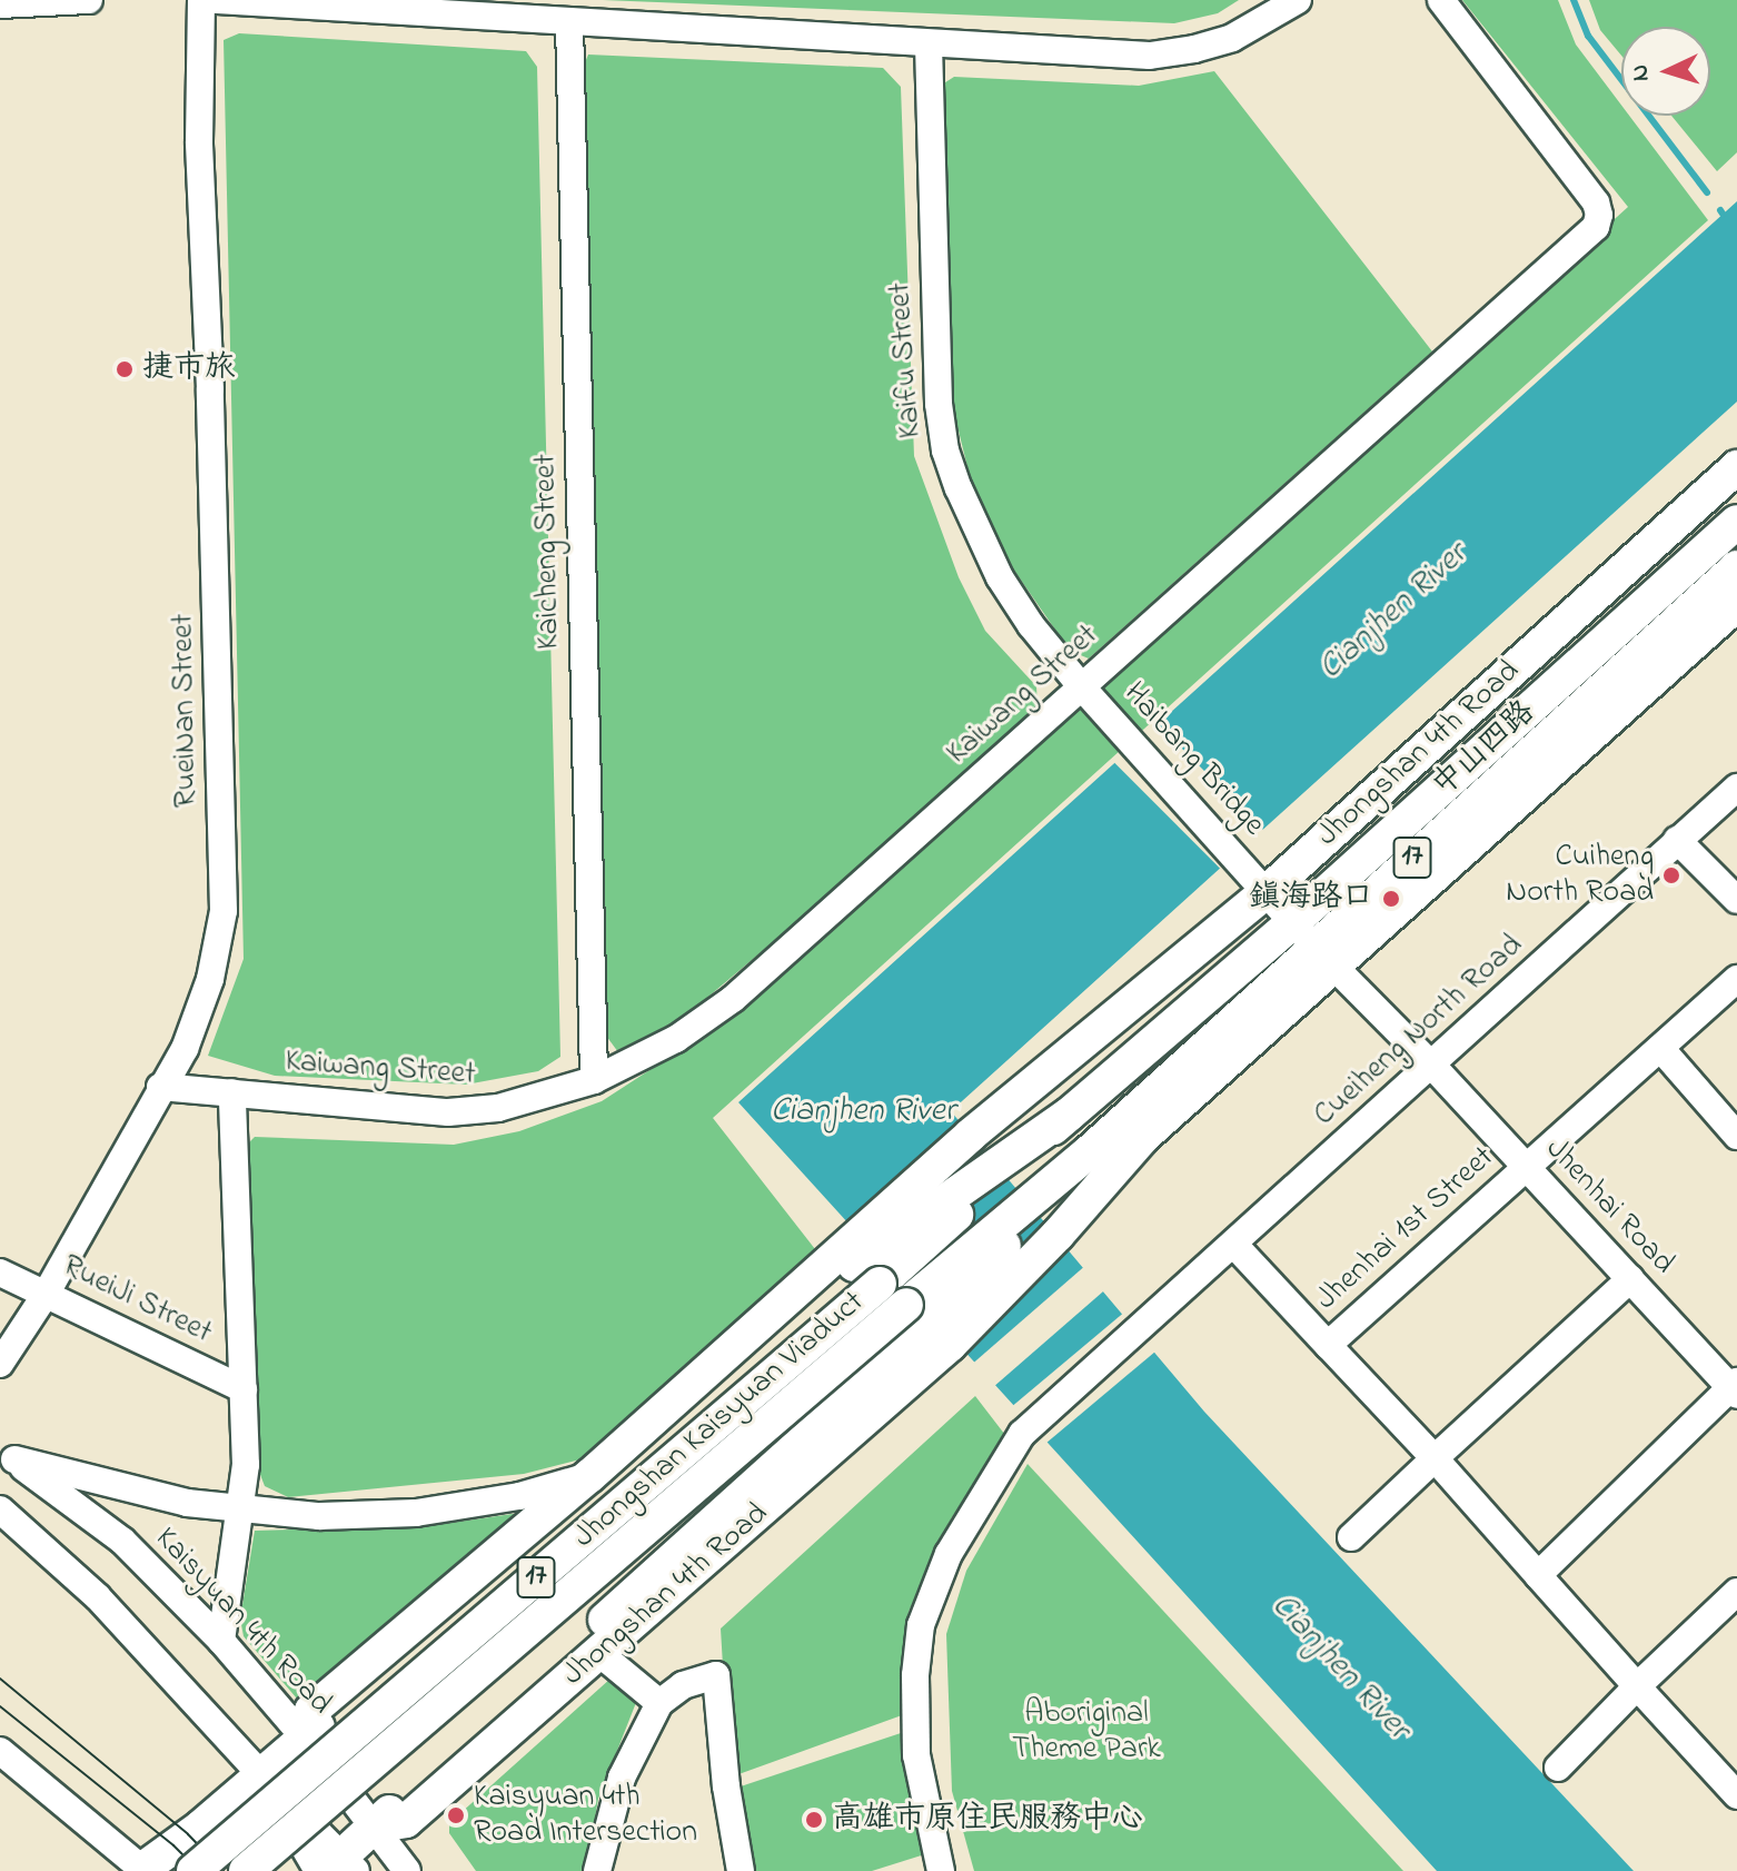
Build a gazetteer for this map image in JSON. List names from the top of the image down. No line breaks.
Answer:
{"streets":{"main road":["中山四路","Jhongshan 4th Road","17","Jhongshan Kaisyuan Viaduct"],"street":["Kaifu Street","Kaicheng Street","Kaiwang Street","RueiNan Street","Haibang Bridge","Cueiheng North Road","Jhenhai Road","Jhenhai 1st Street","RueiJi Street","Kaisyuan 4th Road"]},"crossings":[["Kaifu Street","Kaiwang Street"],["Kaifu Street","Haibang Bridge"],["Kaicheng Street","Kaiwang Street"],["Kaiwang Street","RueiNan Street"],["Kaiwang Street","Haibang Bridge"],["RueiNan Street","RueiJi Street"],["中山四路","Jhongshan 4th Road"],["中山四路","Haibang Bridge"],["中山四路","17"],["中山四路","Jhenhai Road"],["中山四路","Jhongshan Kaisyuan Viaduct"],["Jhongshan 4th Road","Haibang Bridge"],["Jhongshan 4th Road","17"],["Jhongshan 4th Road","Jhongshan Kaisyuan Viaduct"],["Jhongshan 4th Road","Kaisyuan 4th Road"],["Haibang Bridge","17"],["Haibang Bridge","Jhenhai Road"],["17","Jhenhai Road"],["17","Jhongshan Kaisyuan Viaduct"],["17","Kaisyuan 4th Road"],["Cueiheng North Road","Jhenhai Road"],["Jhenhai Road","Jhenhai 1st Street"]],"water":["Cianjhen River"],"parks":["Aboriginal Theme Park"],"places":["捷市旅","Cuiheng North Road","鎮海路口","Kaisyuan 4th Road Intersection","高雄市原住民服務中心"],"north":"left"}
